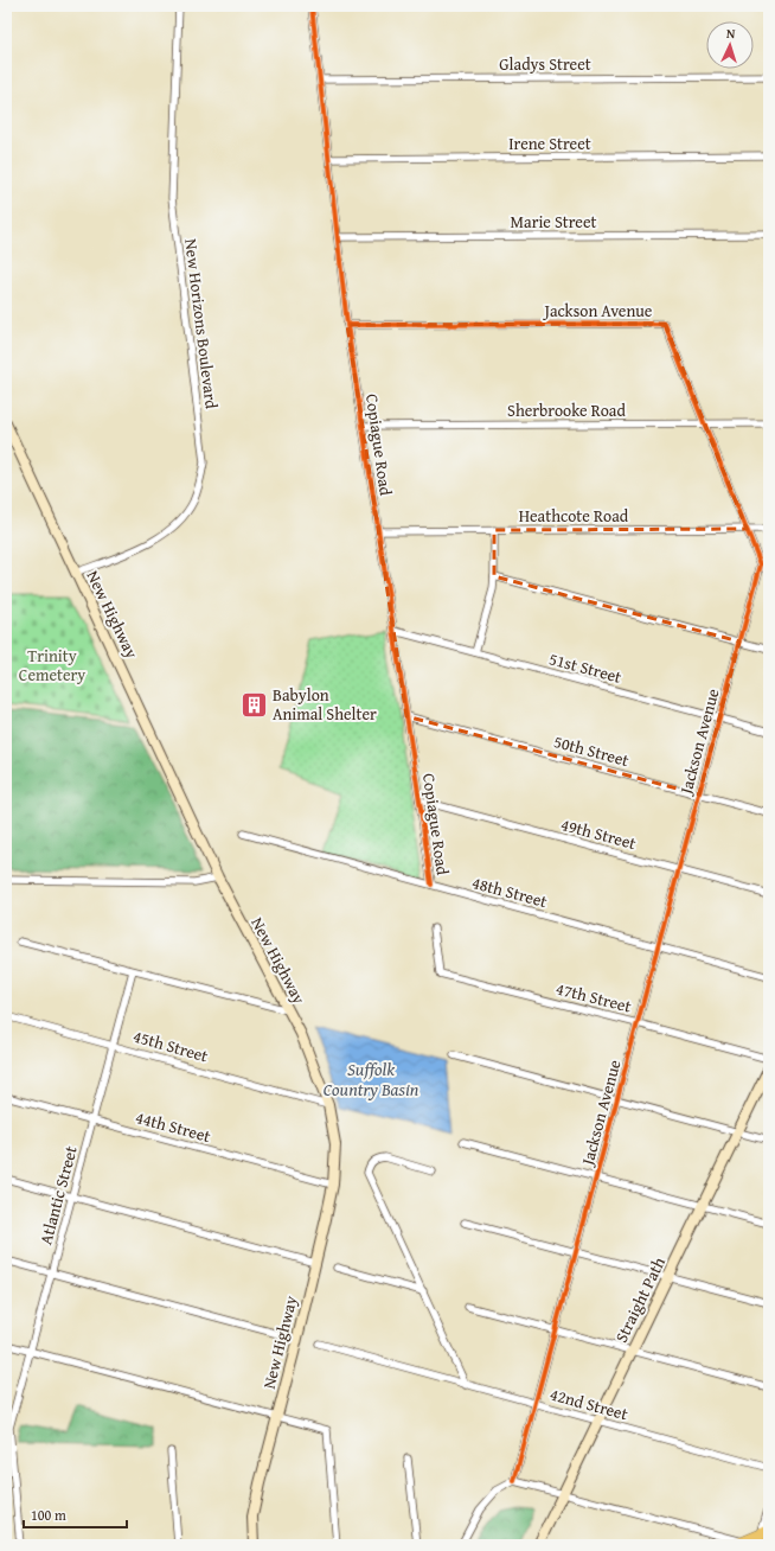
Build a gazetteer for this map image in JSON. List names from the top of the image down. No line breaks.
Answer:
{"streets":{"main road":["New Highway","Straight Path"],"street":["Gladys Street","Irene Street","Marie Street","Jackson Avenue","New Horizons Boulevard","Sherbrooke Road","Copiague Road","Heathcote Road","51st Street","50th Street","49th Street","48th Street","47th Street","45th Street","44th Street","Atlantic Street","42nd Street"]},"crossings":[["Gladys Street","Copiague Road"],["Irene Street","Copiague Road"],["Marie Street","Copiague Road"],["Jackson Avenue","Sherbrooke Road"],["Jackson Avenue","Copiague Road"],["Jackson Avenue","Heathcote Road"],["Jackson Avenue","51st Street"],["Jackson Avenue","50th Street"],["Jackson Avenue","49th Street"],["Jackson Avenue","48th Street"],["Jackson Avenue","47th Street"],["Jackson Avenue","42nd Street"],["New Horizons Boulevard","New Highway"],["Sherbrooke Road","Copiague Road"],["Copiague Road","Heathcote Road"],["Copiague Road","51st Street"],["Copiague Road","50th Street"],["Copiague Road","49th Street"],["Copiague Road","48th Street"],["New Highway","45th Street"],["New Highway","44th Street"],["45th Street","Atlantic Street"],["44th Street","Atlantic Street"],["Straight Path","42nd Street"]],"water":["Suffolk Country Basin"],"parks":["Trinity Cemetery"],"places":{"building":["Babylon Animal Shelter"]},"scale_bar":"100 m","north":"top"}
